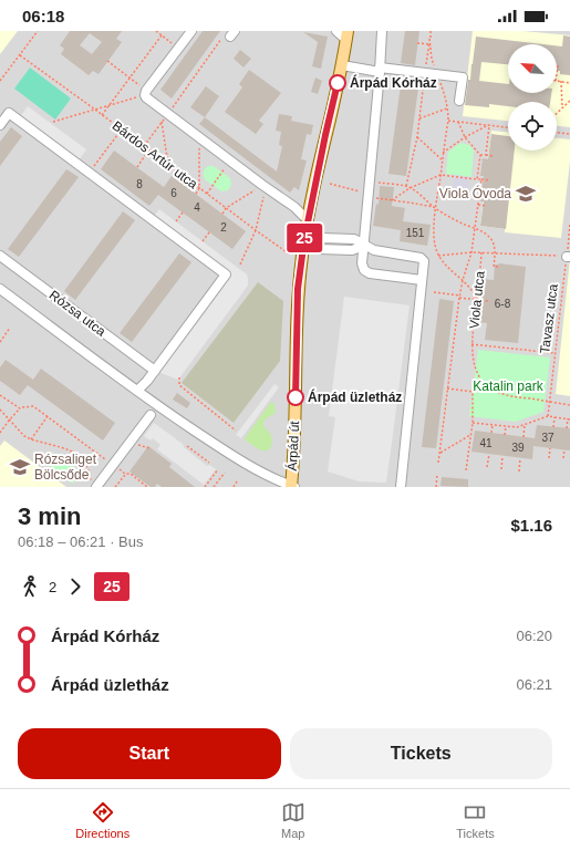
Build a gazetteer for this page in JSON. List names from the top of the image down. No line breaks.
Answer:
{"streets":{"main road":["Árpád út"],"street":["Rózsa utca"],"path":["Bárdos Artúr utca","Viola utca","Tavasz utca"]},"crossings":[["Viola utca","Tavasz utca"],["Rózsa utca","Árpád út"]],"parks":["Katalin park"],"places":{"other":["Árpád Kórház","Árpád üzletház"],"school or university":["Viola Óvoda","Rózsaliget Bölcsőde"]},"lines":["bus line 25"],"house_numbers":["8","6","4","2","151","6-8","37","41","39"],"north":"top left","page":{"status":"06:18","on_map":"25","heading":["3 min","06:18 – 06:21 · Bus","$1.16"],"legs":["2","25"],"list":[{"name":"Árpád Kórház","value":"06:20"},{"name":"Árpád üzletház","value":"06:21"}],"buttons":["Start","Tickets"],"tabs":["Directions","Map","Tickets"]}}
